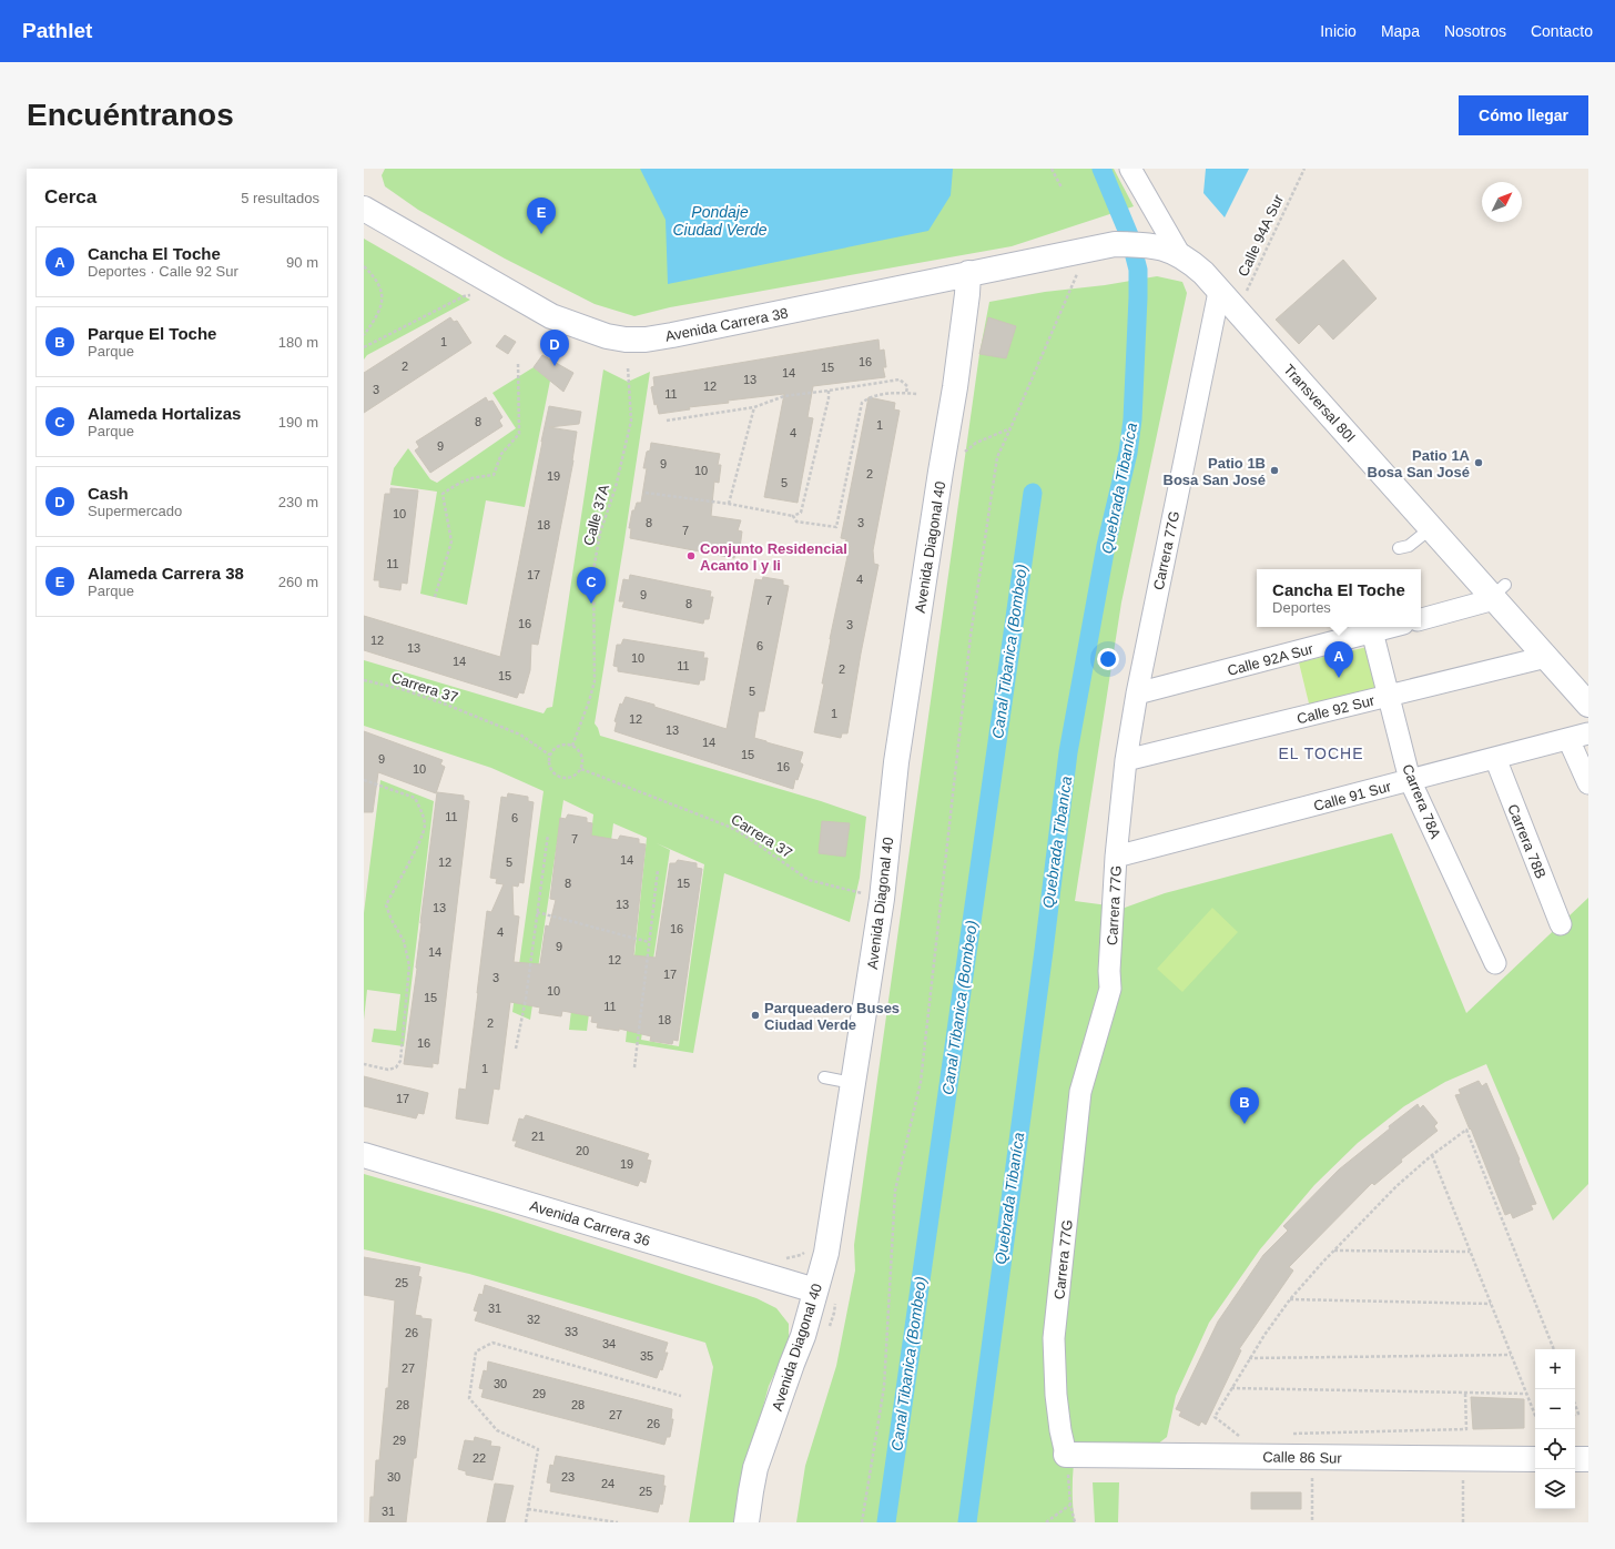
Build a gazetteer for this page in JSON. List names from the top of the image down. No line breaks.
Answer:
{"streets":{"main road":["Avenida Carrera 38","Transversal 80I","Avenida Diagonal 40","Avenida Carrera 36","Calle 86 Sur"],"street":["Carrera 77G","Calle 92A Sur","Calle 92 Sur","Calle 91 Sur","Carrera 78A","Carrera 78B"],"path":["Calle 94A Sur","Calle 37A","Carrera 37"]},"crossings":[["Calle 94A Sur","Transversal 80I"],["Avenida Carrera 38","Transversal 80I"],["Avenida Carrera 38","Avenida Diagonal 40"],["Transversal 80I","Carrera 77G"],["Transversal 80I","Calle 92 Sur"],["Calle 37A","Carrera 37"],["Avenida Diagonal 40","Carrera 37"],["Avenida Diagonal 40","Avenida Carrera 36"],["Carrera 77G","Calle 92A Sur"],["Carrera 77G","Calle 92 Sur"],["Carrera 77G","Calle 91 Sur"],["Carrera 77G","Calle 86 Sur"],["Calle 92A Sur","Carrera 78A"],["Calle 92 Sur","Carrera 78A"],["Calle 91 Sur","Carrera 78A"],["Calle 91 Sur","Carrera 78B"]],"districts":["EL TOCHE"],"water":["Pondaje Ciudad Verde","Quebrada Tibaníca","Canal Tibanica (Bombeo)"],"places":["Patio 1A Bosa San José","Patio 1B Bosa San José","Conjunto Residencial Acanto I y Ii","Parqueadero Buses Ciudad Verde"],"house_numbers":["1","16","2","15","14","13","12","3","11","8","1","4","9","9","10","2","19","5","10","8","3","18","7","11","17","4","9","7","8","16","3","12","6","13","10","14","11","2","15","5","1","12","13","14","15","9","16","10","11","6","7","14","12","5","8","15","13","13","16","4","9","14","12","17","3","10","15","11","18","2","16","1","17","21","20","19","25","31","32","33","26","34","35","27","30","29","28","28","27","26","29","22","30","23","24","25","31"],"north":"top right","page":{"header":"Pathlet","nav":["Inicio","Mapa","Nosotros","Contacto"],"buttons":"Cómo llegar","title":"Encuéntranos","heading":["Cerca","5 resultados"],"pins":["E","D","C","A","B"],"list":[{"mark":"A","name":"Cancha El Toche","note":"Deportes · Calle 92 Sur","value":"90 m"},{"mark":"B","name":"Parque El Toche","note":"Parque","value":"180 m"},{"mark":"C","name":"Alameda Hortalizas","note":"Parque","value":"190 m"},{"mark":"D","name":"Cash","note":"Supermercado","value":"230 m"},{"mark":"E","name":"Alameda Carrera 38","note":"Parque","value":"260 m"}],"popup":["Cancha El Toche","Deportes"],"map_buttons":["+","−"]}}
